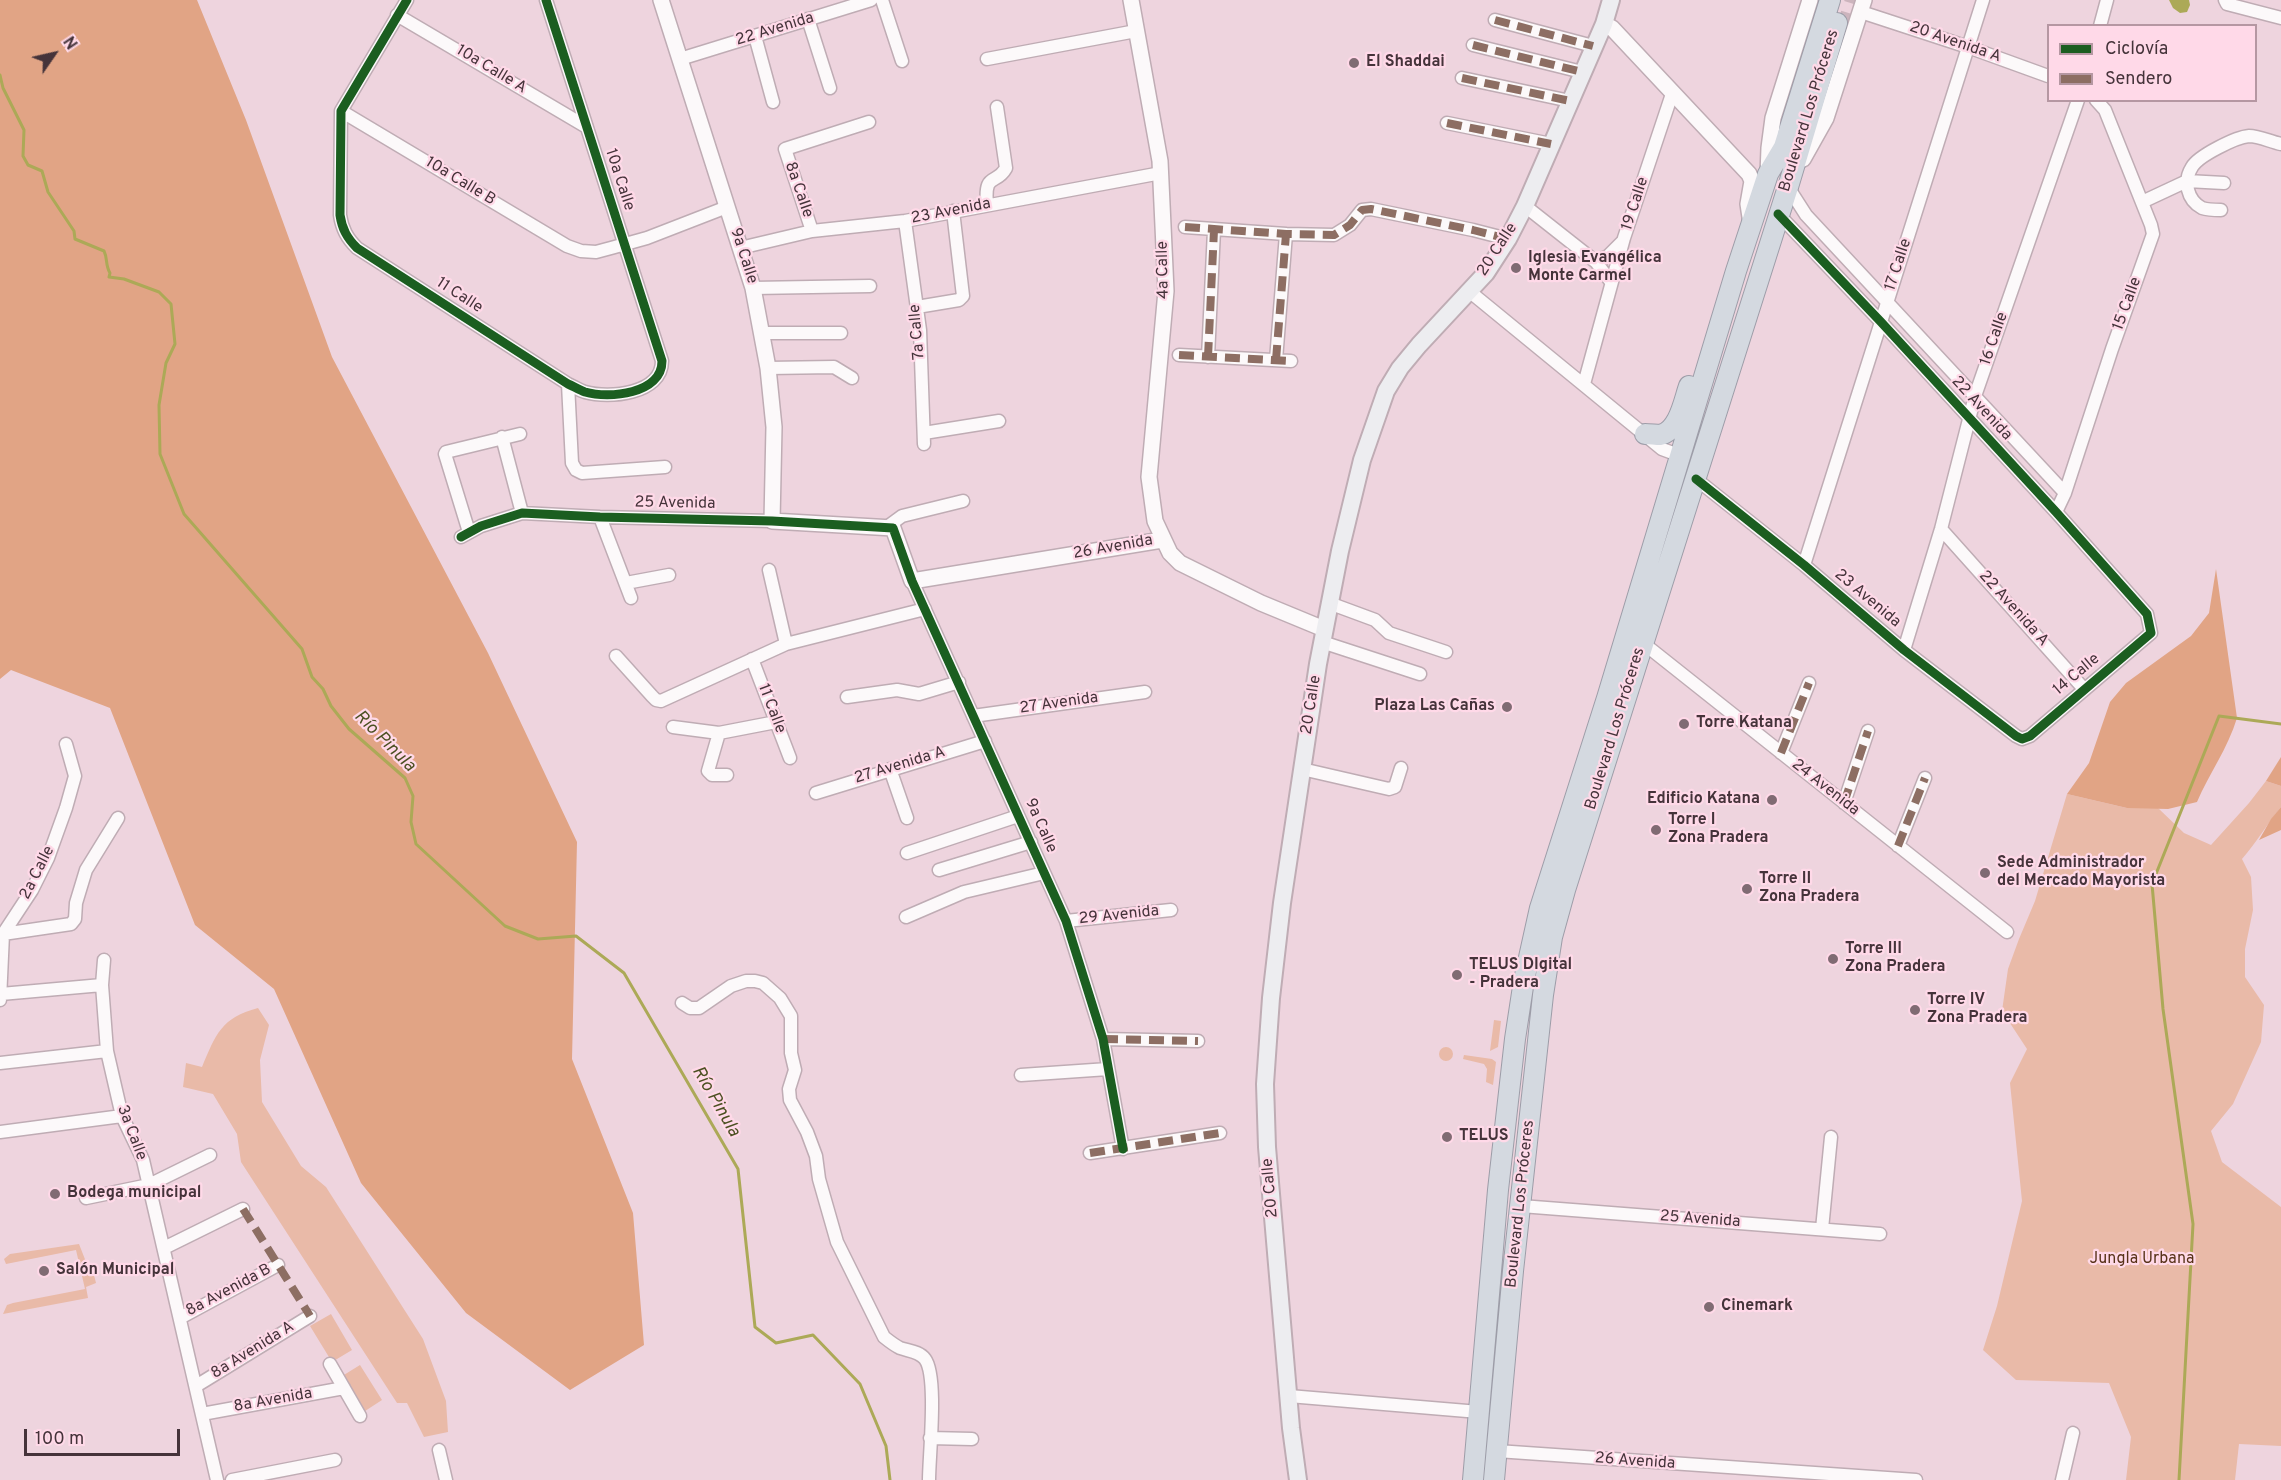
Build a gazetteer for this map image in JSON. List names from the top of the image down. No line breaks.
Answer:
{"streets":{"highway":["Boulevard Los Próceres"],"main road":["20 Calle"],"street":["22 Avenida","20 Avenida A","10a Calle A","10a Calle","10a Calle B","8a Calle","19 Calle","23 Avenida","9a Calle","17 Calle","4a Calle","11 Calle","15 Calle","7a Calle","16 Calle","25 Avenida","26 Avenida","22 Avenida A","14 Calle","27 Avenida","27 Avenida A","24 Avenida","2a Calle","29 Avenida","3a Calle","8a Avenida B","8a Avenida A","8a Avenida"]},"crossings":[["22 Avenida","Boulevard Los Próceres"],["22 Avenida","9a Calle"],["22 Avenida","17 Calle"],["22 Avenida","15 Calle"],["22 Avenida","16 Calle"],["22 Avenida","14 Calle"],["20 Avenida A","Boulevard Los Próceres"],["20 Avenida A","17 Calle"],["10a Calle A","10a Calle"],["Boulevard Los Próceres","23 Avenida"],["Boulevard Los Próceres","25 Avenida"],["Boulevard Los Próceres","26 Avenida"],["Boulevard Los Próceres","24 Avenida"],["10a Calle","10a Calle B"],["10a Calle","11 Calle"],["10a Calle B","11 Calle"],["8a Calle","23 Avenida"],["23 Avenida","9a Calle"],["23 Avenida","17 Calle"],["23 Avenida","4a Calle"],["23 Avenida","7a Calle"],["23 Avenida","16 Calle"],["23 Avenida","14 Calle"],["20 Calle","26 Avenida"],["9a Calle","25 Avenida"],["9a Calle","26 Avenida"],["9a Calle","27 Avenida"],["9a Calle","27 Avenida A"],["9a Calle","29 Avenida"],["4a Calle","26 Avenida"],["16 Calle","22 Avenida A"],["22 Avenida A","14 Calle"],["3a Calle","8a Avenida B"],["3a Calle","8a Avenida A"],["3a Calle","8a Avenida"]],"water":["Río Pinula"],"parks":["Jungla Urbana"],"places":["El Shaddai","Iglesia Evangélica Monte Carmel","Plaza Las Cañas","Torre Katana","Edificio Katana","Torre I Zona Pradera","Sede Administrador del Mercado Mayorista","Torre II Zona Pradera","Torre III Zona Pradera","TELUS DIgital - Pradera","Torre IV Zona Pradera","TELUS","Bodega municipal","Salón Municipal","Cinemark"],"legend":["Ciclovía","Sendero"],"scale_bar":"100 m","north":"top right"}
